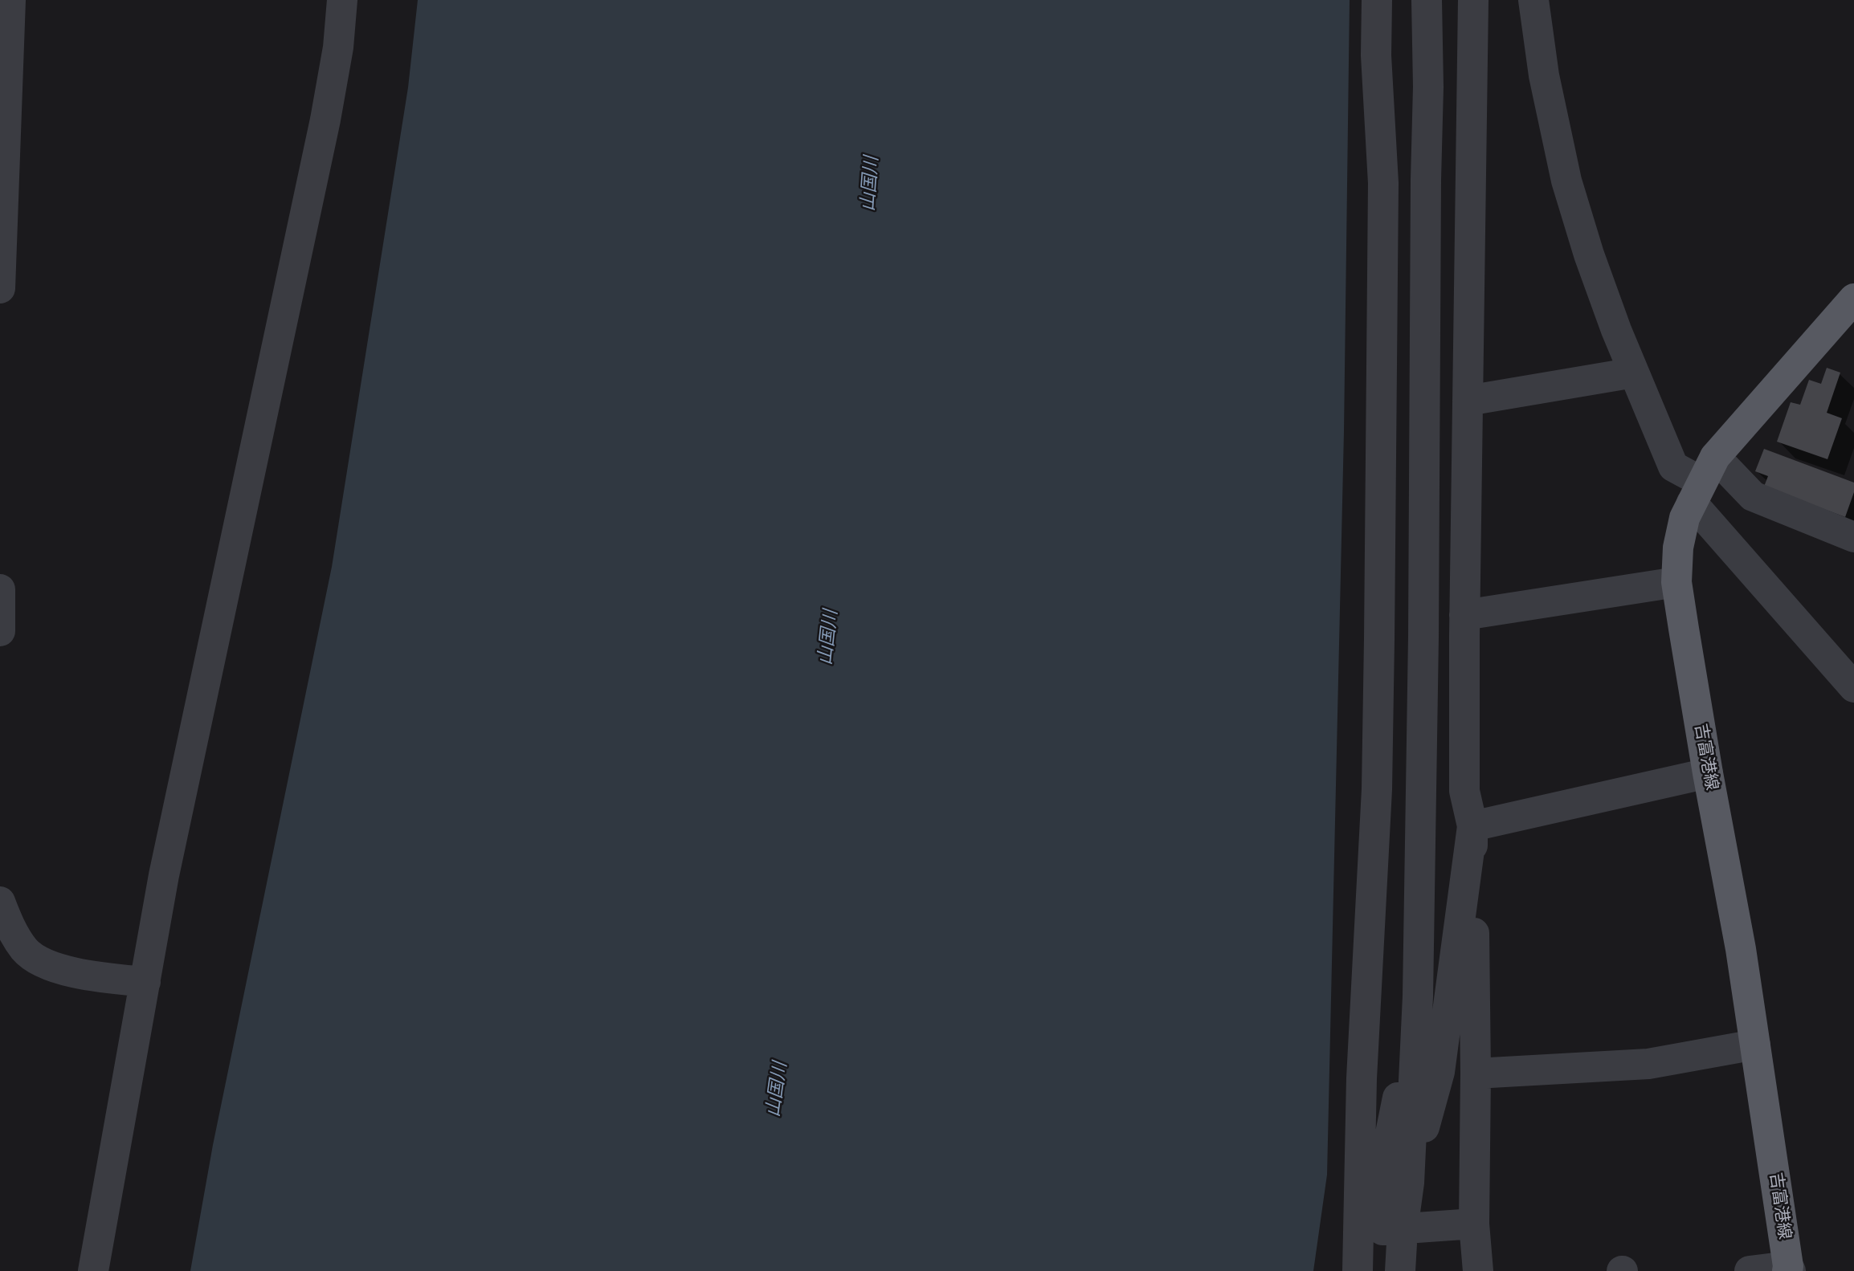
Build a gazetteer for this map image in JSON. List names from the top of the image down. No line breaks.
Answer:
{"streets":{"main road":["吉富港線"]},"water":["山国川"]}
